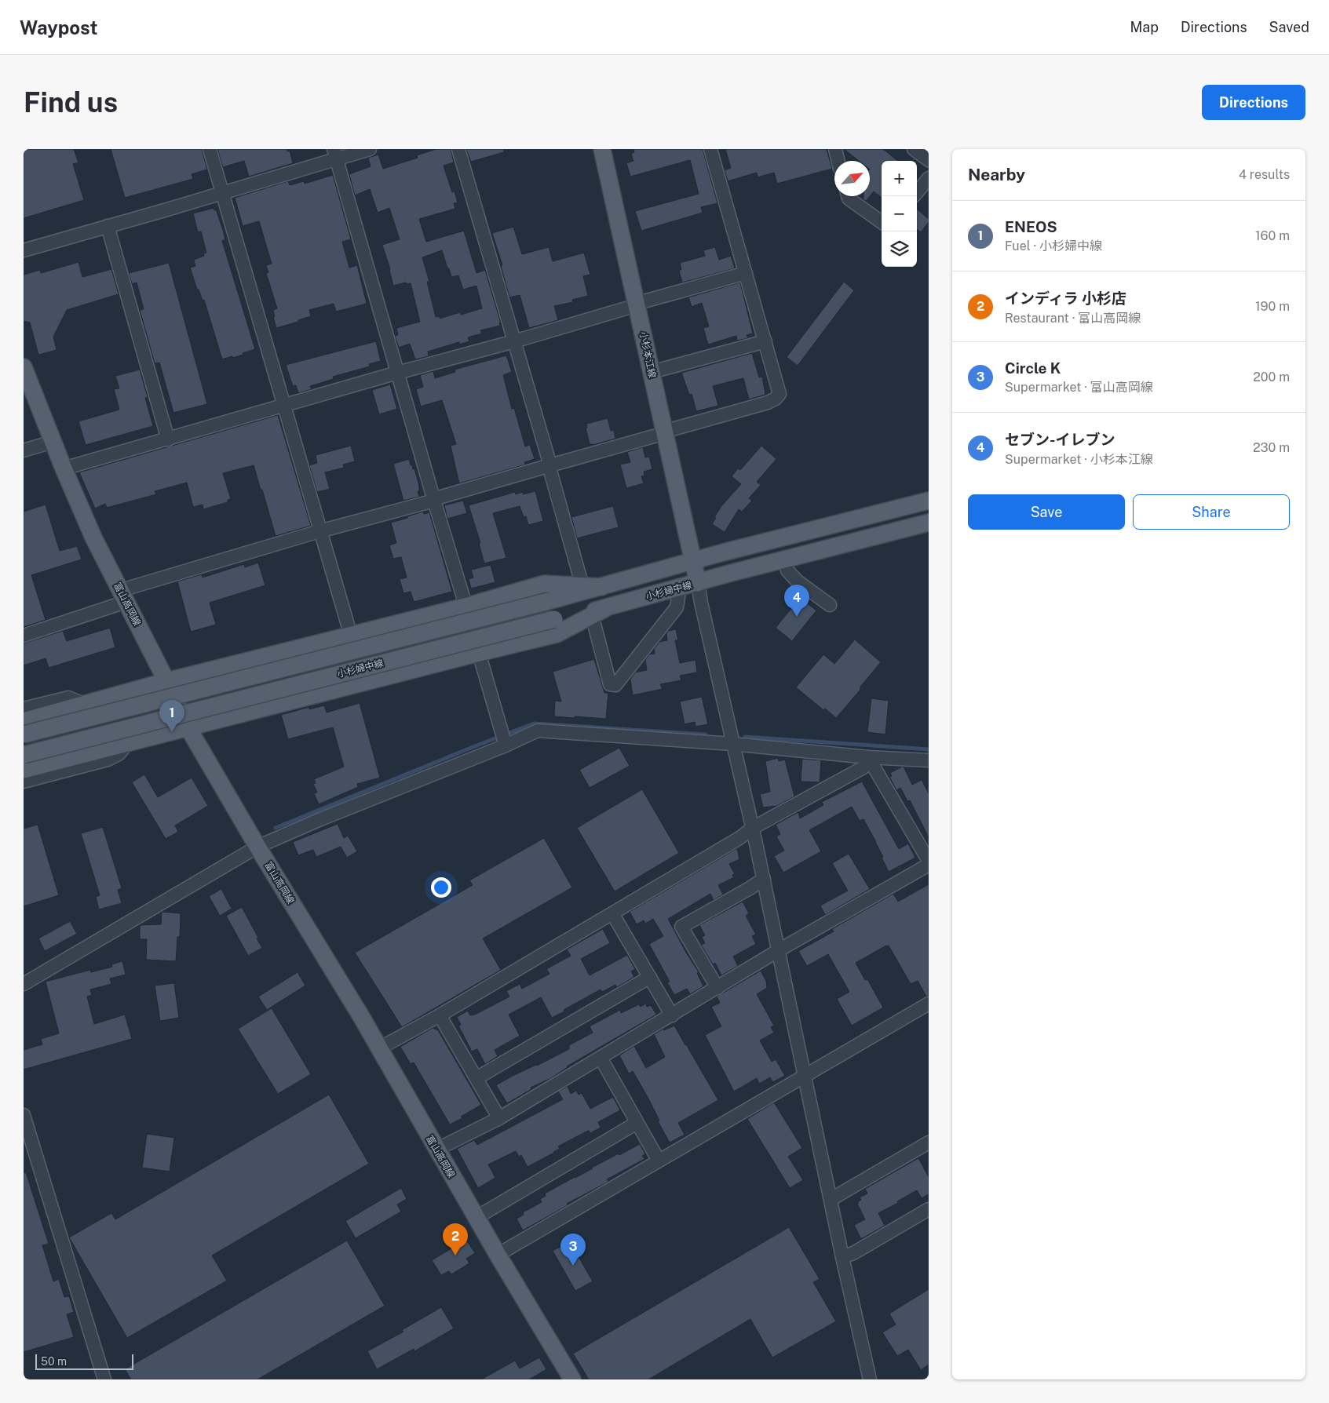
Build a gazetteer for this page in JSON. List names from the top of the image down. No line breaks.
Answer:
{"streets":{"main road":["小杉本江線","小杉婦中線","富山高岡線"]},"crossings":[["小杉本江線","小杉婦中線"]],"scale_bar":"50 m","north":"top right","page":{"header":"Waypost","nav":["Map","Directions","Saved"],"buttons":["Directions",["Save","Share"]],"title":"Find us","heading":["Nearby","4 results"],"map_buttons":["+","−"],"list":[{"mark":"1","name":"ENEOS","note":"Fuel · 小杉婦中線","value":"160 m"},{"mark":"2","name":"インディラ 小杉店","note":"Restaurant · 富山高岡線","value":"190 m"},{"mark":"3","name":"Circle K","note":"Supermarket · 富山高岡線","value":"200 m"},{"mark":"4","name":"セブン-イレブン","note":"Supermarket · 小杉本江線","value":"230 m"}],"pins":["4","1","2","3"],"scale":"50 m"}}
